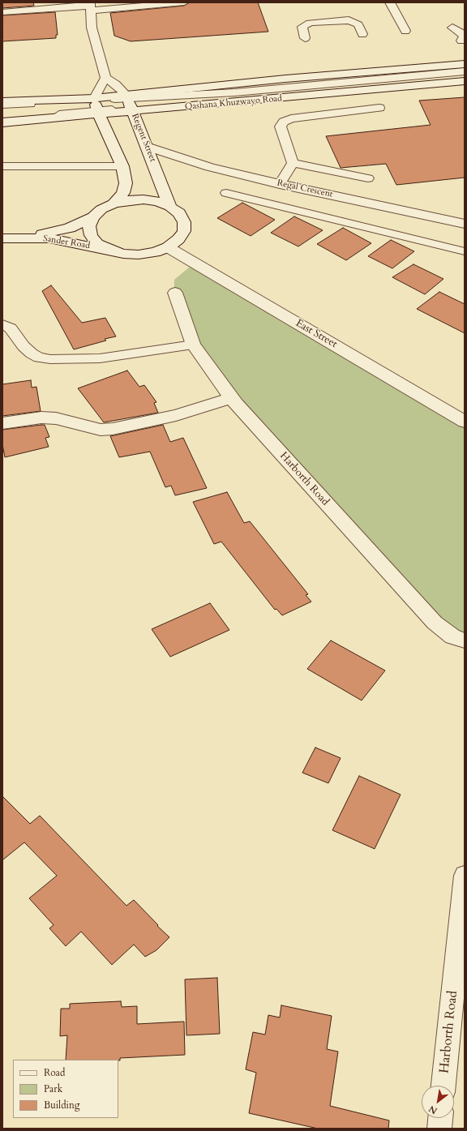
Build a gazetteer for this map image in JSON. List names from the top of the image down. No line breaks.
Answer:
{"streets":{"main road":["Qashana Khuzwayo Road","Regent Street","Regal Crescent","Sander Road","East Street","Harborth Road"]},"crossings":[["Qashana Khuzwayo Road","Regent Street"],["Regent Street","Regal Crescent"],["Regent Street","Sander Road"],["Regent Street","East Street"],["Sander Road","East Street"]],"legend":["Road","Park","Building"],"north":"bottom left"}
